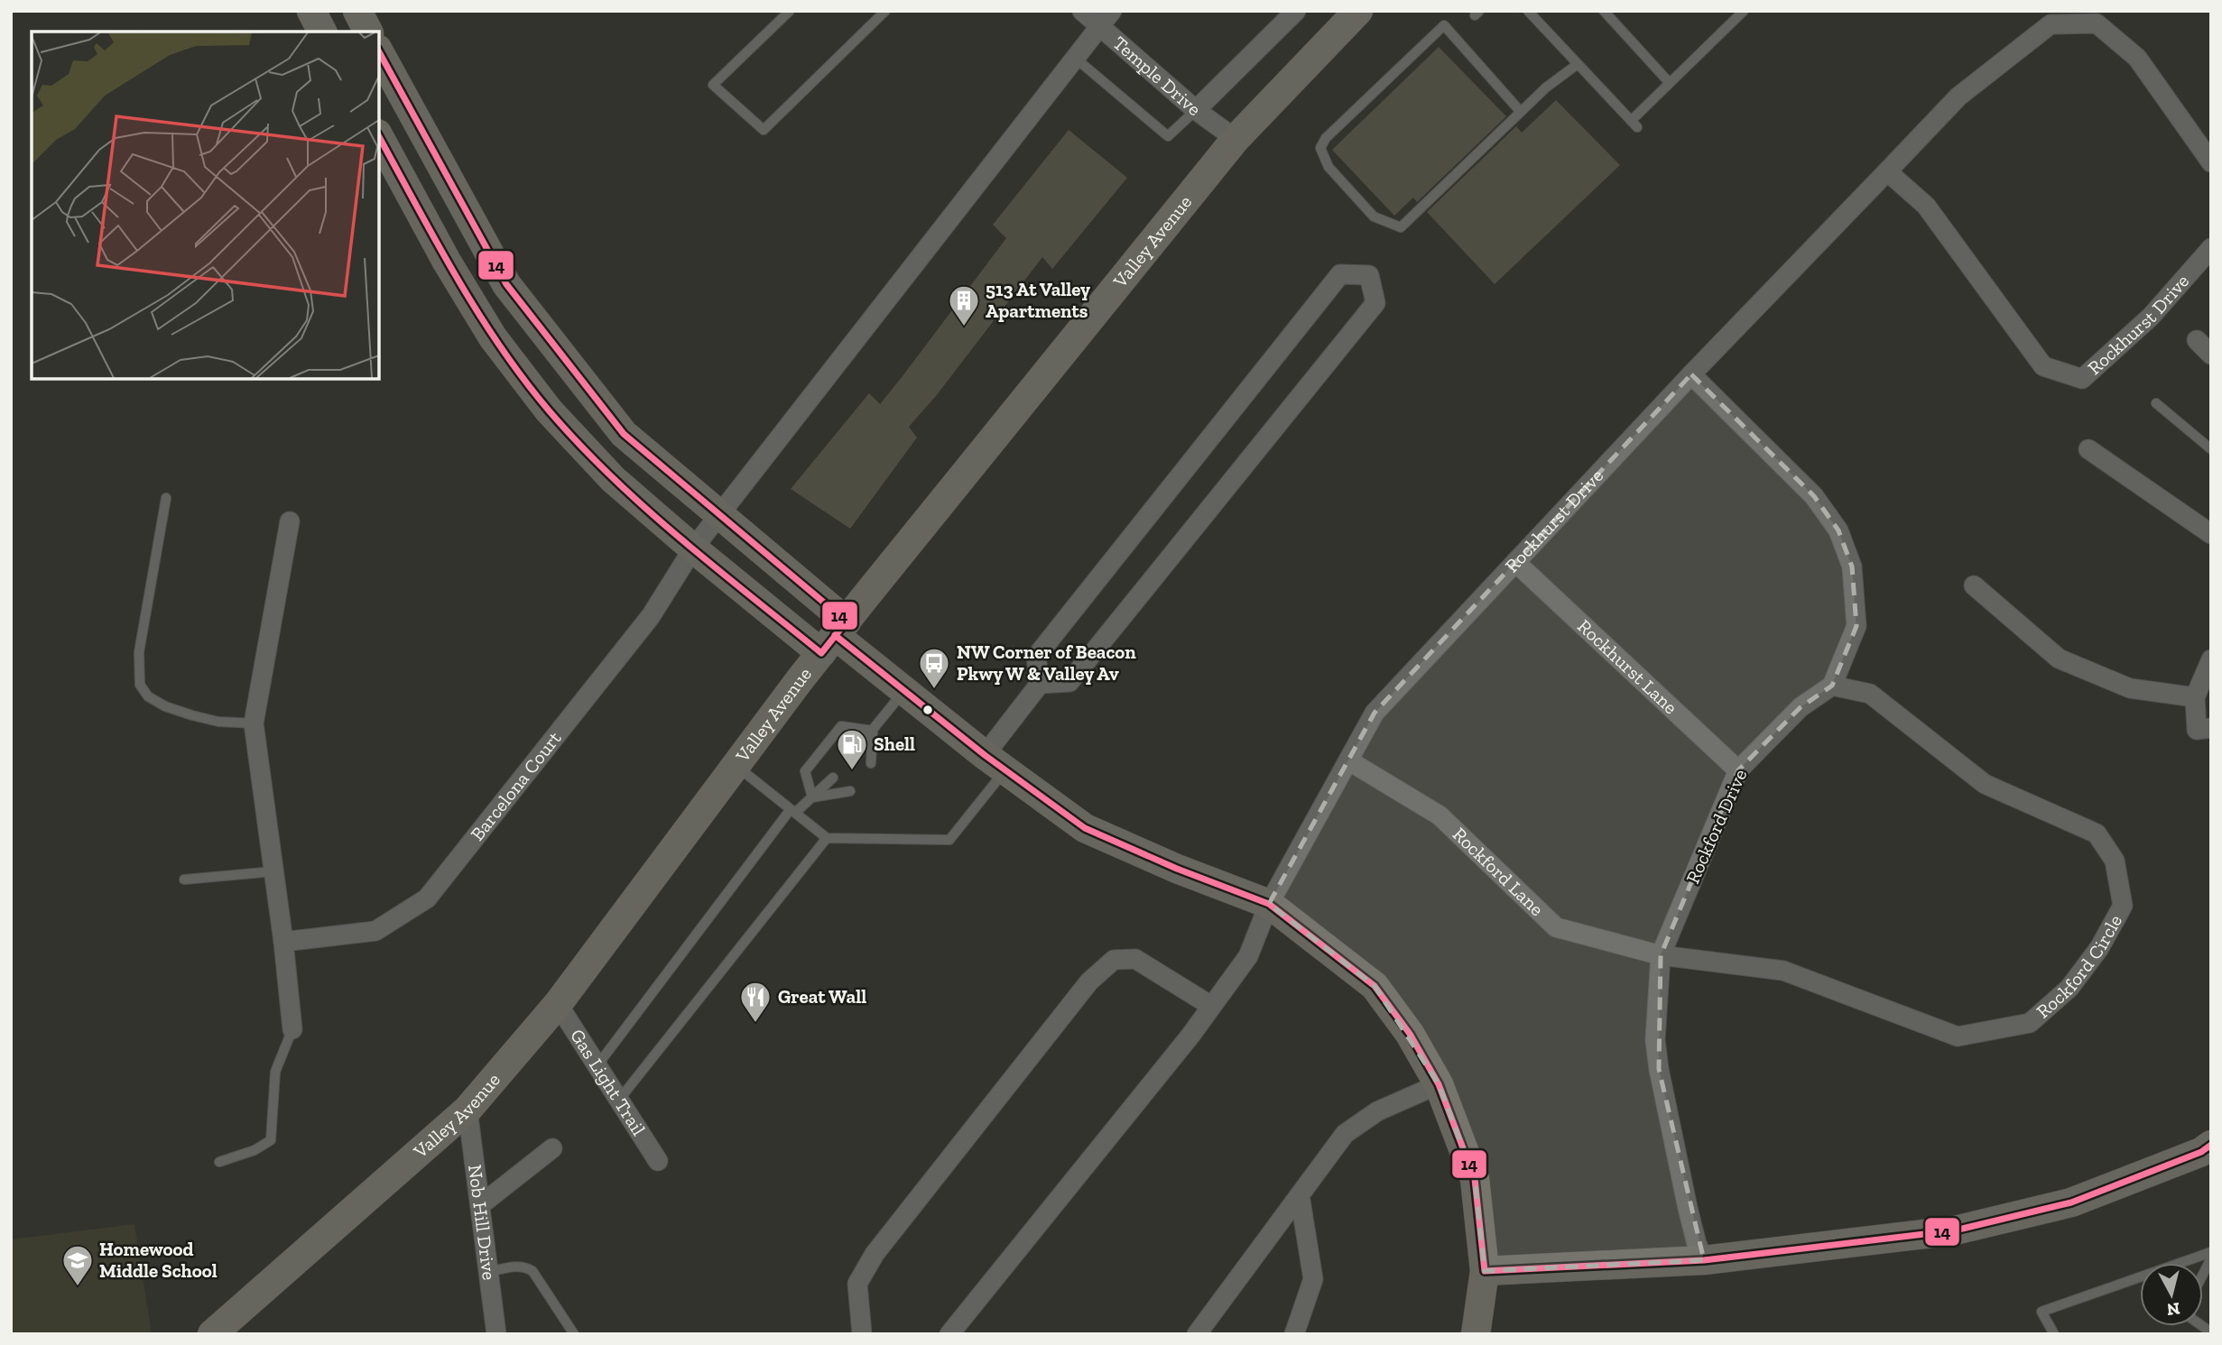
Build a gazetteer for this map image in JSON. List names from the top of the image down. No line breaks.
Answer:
{"streets":{"main road":["Valley Avenue"],"street":["Temple Drive","Rockhurst Drive","Rockhurst Lane","Barcelona Court","Rockford Drive","Rockford Lane","Rockford Circle","Gas Light Trail","Nob Hill Drive"]},"crossings":[["Temple Drive","Valley Avenue"],["Temple Drive","Barcelona Court"],["Valley Avenue","Gas Light Trail"],["Valley Avenue","Nob Hill Drive"],["Rockhurst Drive","Rockhurst Lane"],["Rockhurst Drive","Rockford Lane"],["Rockhurst Lane","Rockford Drive"],["Rockford Drive","Rockford Lane"],["Rockford Drive","Rockford Circle"],["Rockford Lane","Rockford Circle"]],"places":{"building":["513 At Valley Apartments"],"bus stop":["NW Corner of Beacon Pkwy W & Valley Av"],"fuel station":["Shell"],"restaurant":["Great Wall"],"school or university":["Homewood Middle School"]},"lines":["transit line 14"],"north":"bottom"}
